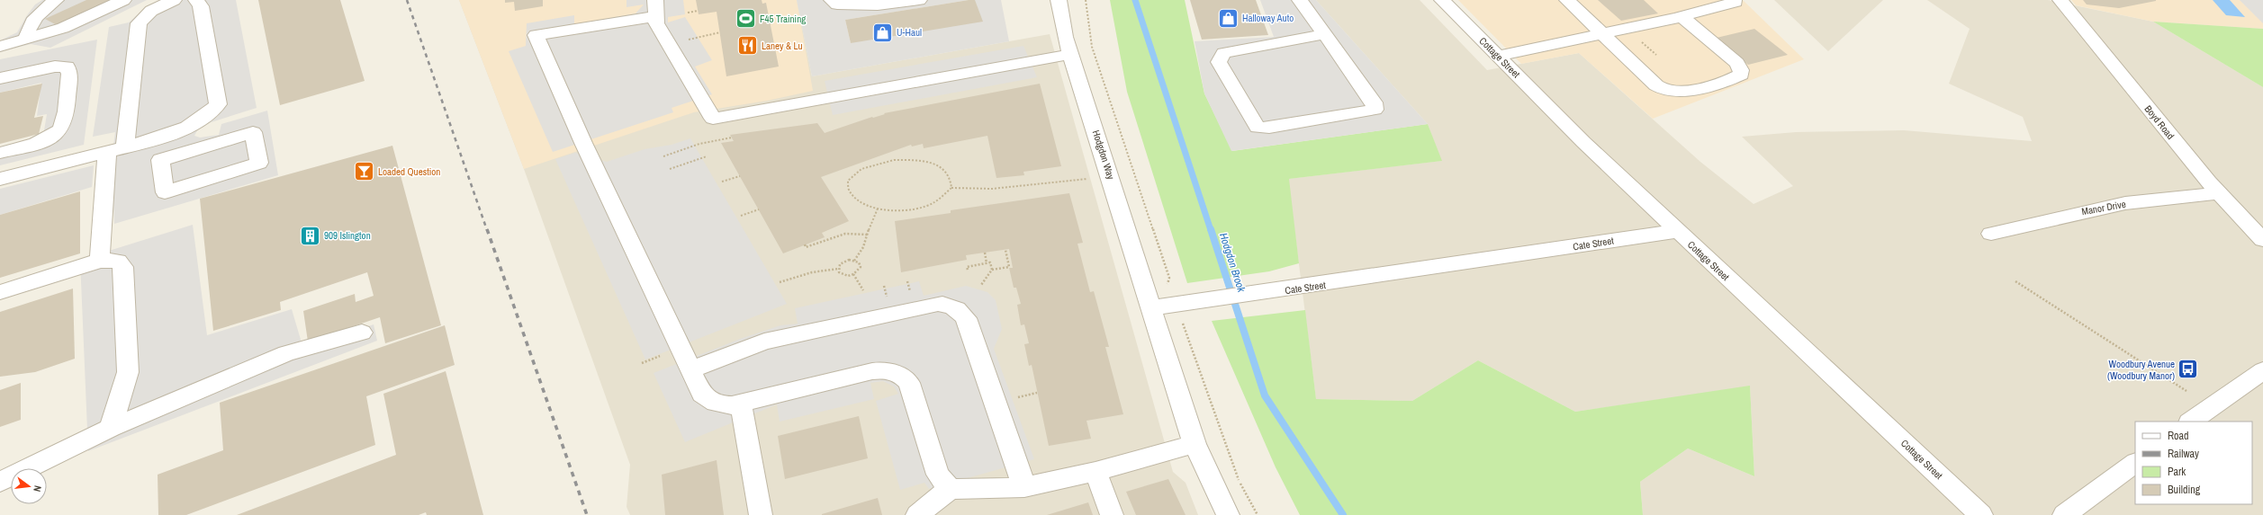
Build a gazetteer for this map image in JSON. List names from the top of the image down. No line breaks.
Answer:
{"streets":{"street":["Cottage Street","Boyd Road","Hodgdon Way","Manor Drive","Cate Street"]},"crossings":[["Cottage Street","Cate Street"],["Boyd Road","Manor Drive"],["Hodgdon Way","Cate Street"]],"water":["Hodgdon Brook"],"places":{"shop":["Halloway Auto","U-Haul"],"sports":["F45 Training"],"restaurant":["Laney & Lu"],"bar":["Loaded Question"],"building":["909 Islington"],"bus stop":["Woodbury Avenue (Woodbury Manor)"]},"legend":["Road","Railway","Park","Building"],"north":"right"}
